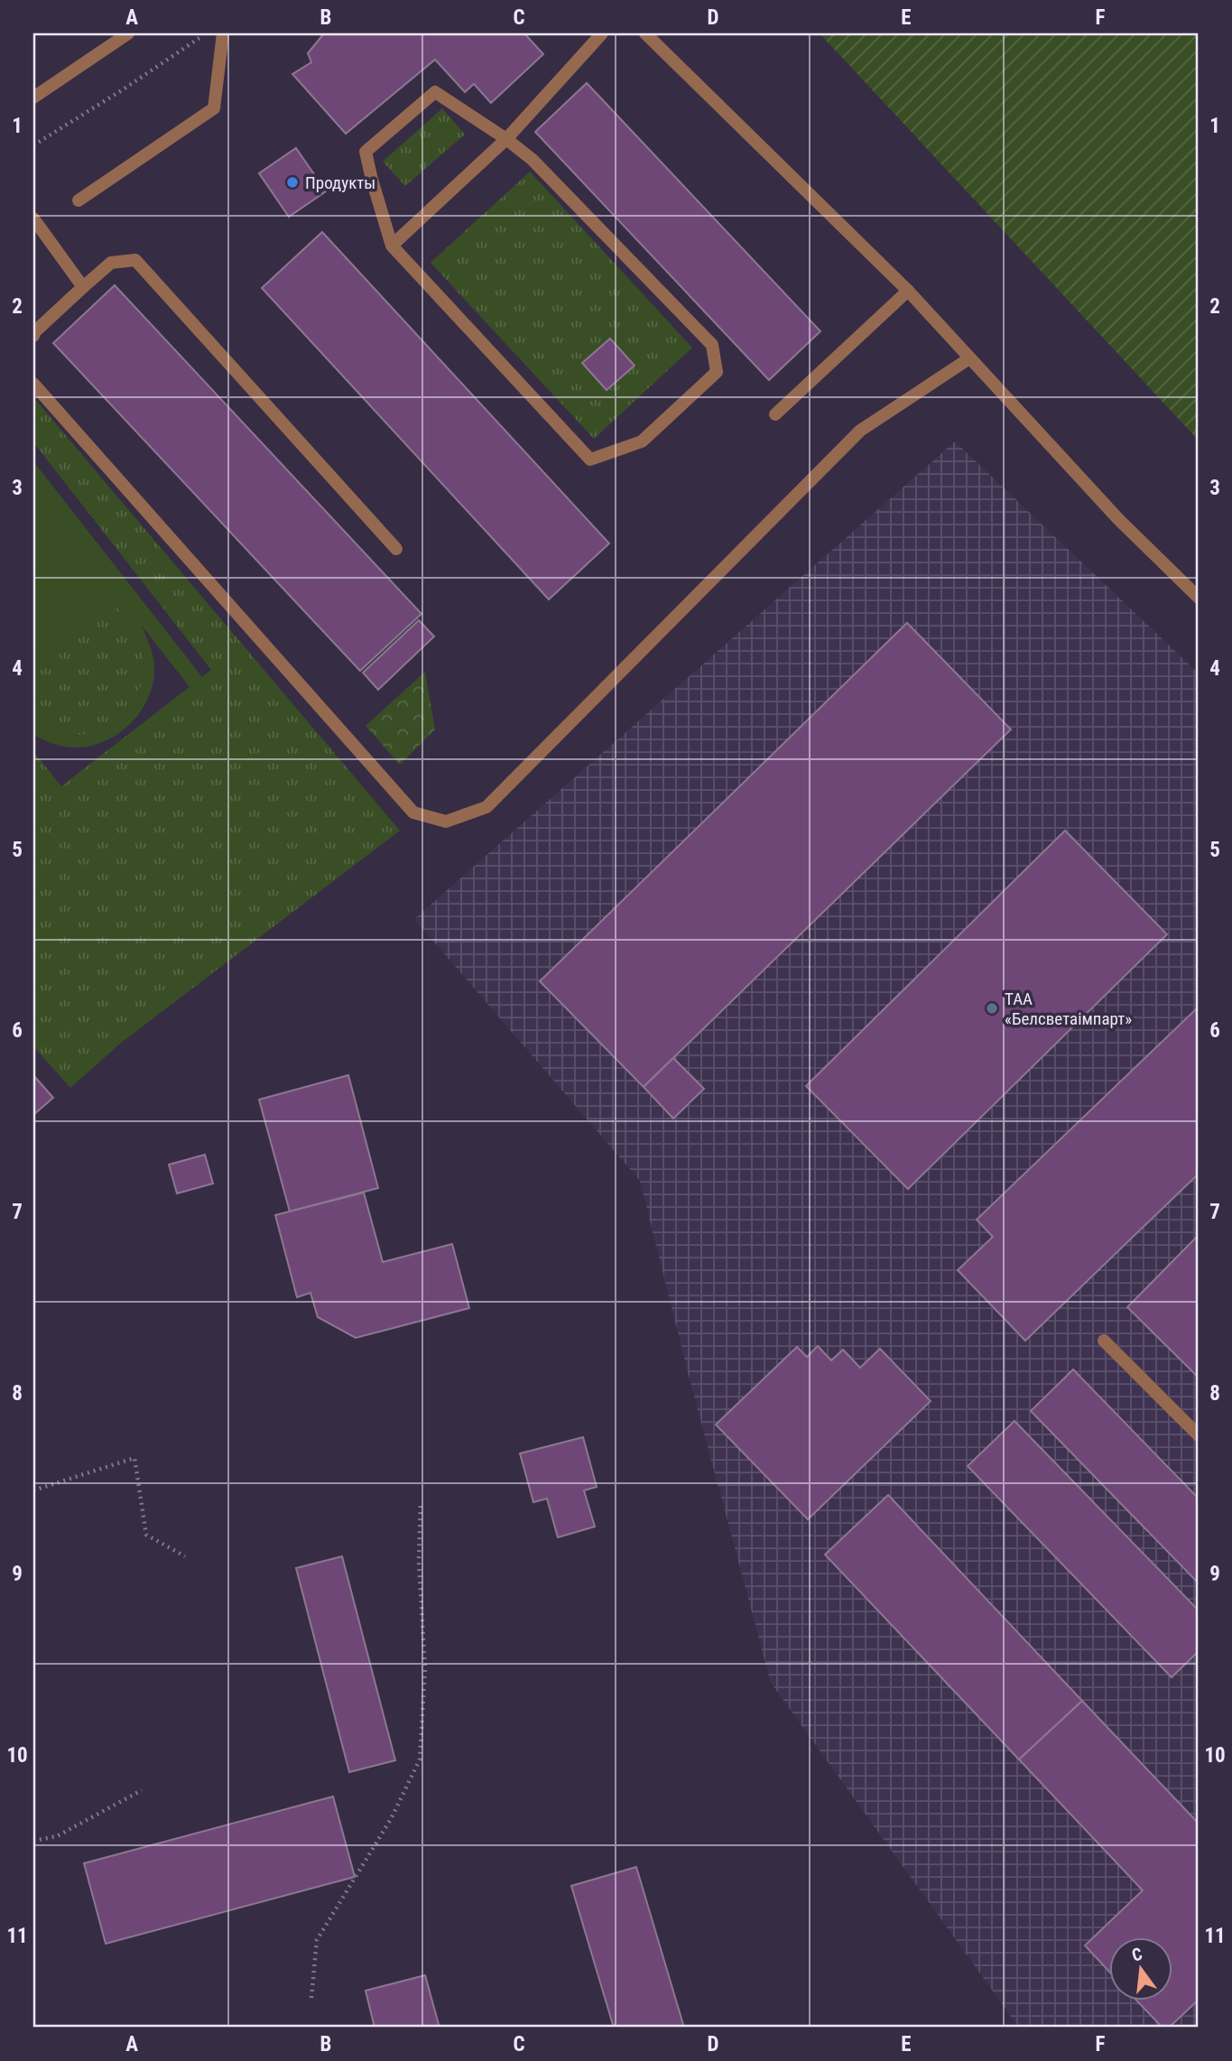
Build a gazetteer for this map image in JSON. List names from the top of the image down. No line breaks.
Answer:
{"places":["Продукты","ТАА «Белсветаімпарт»"],"north":"top","grid":{"columns":["A","B","C","D","E","F"],"rows":["1","2","3","4","5","6","7","8","9","10","11"]}}
